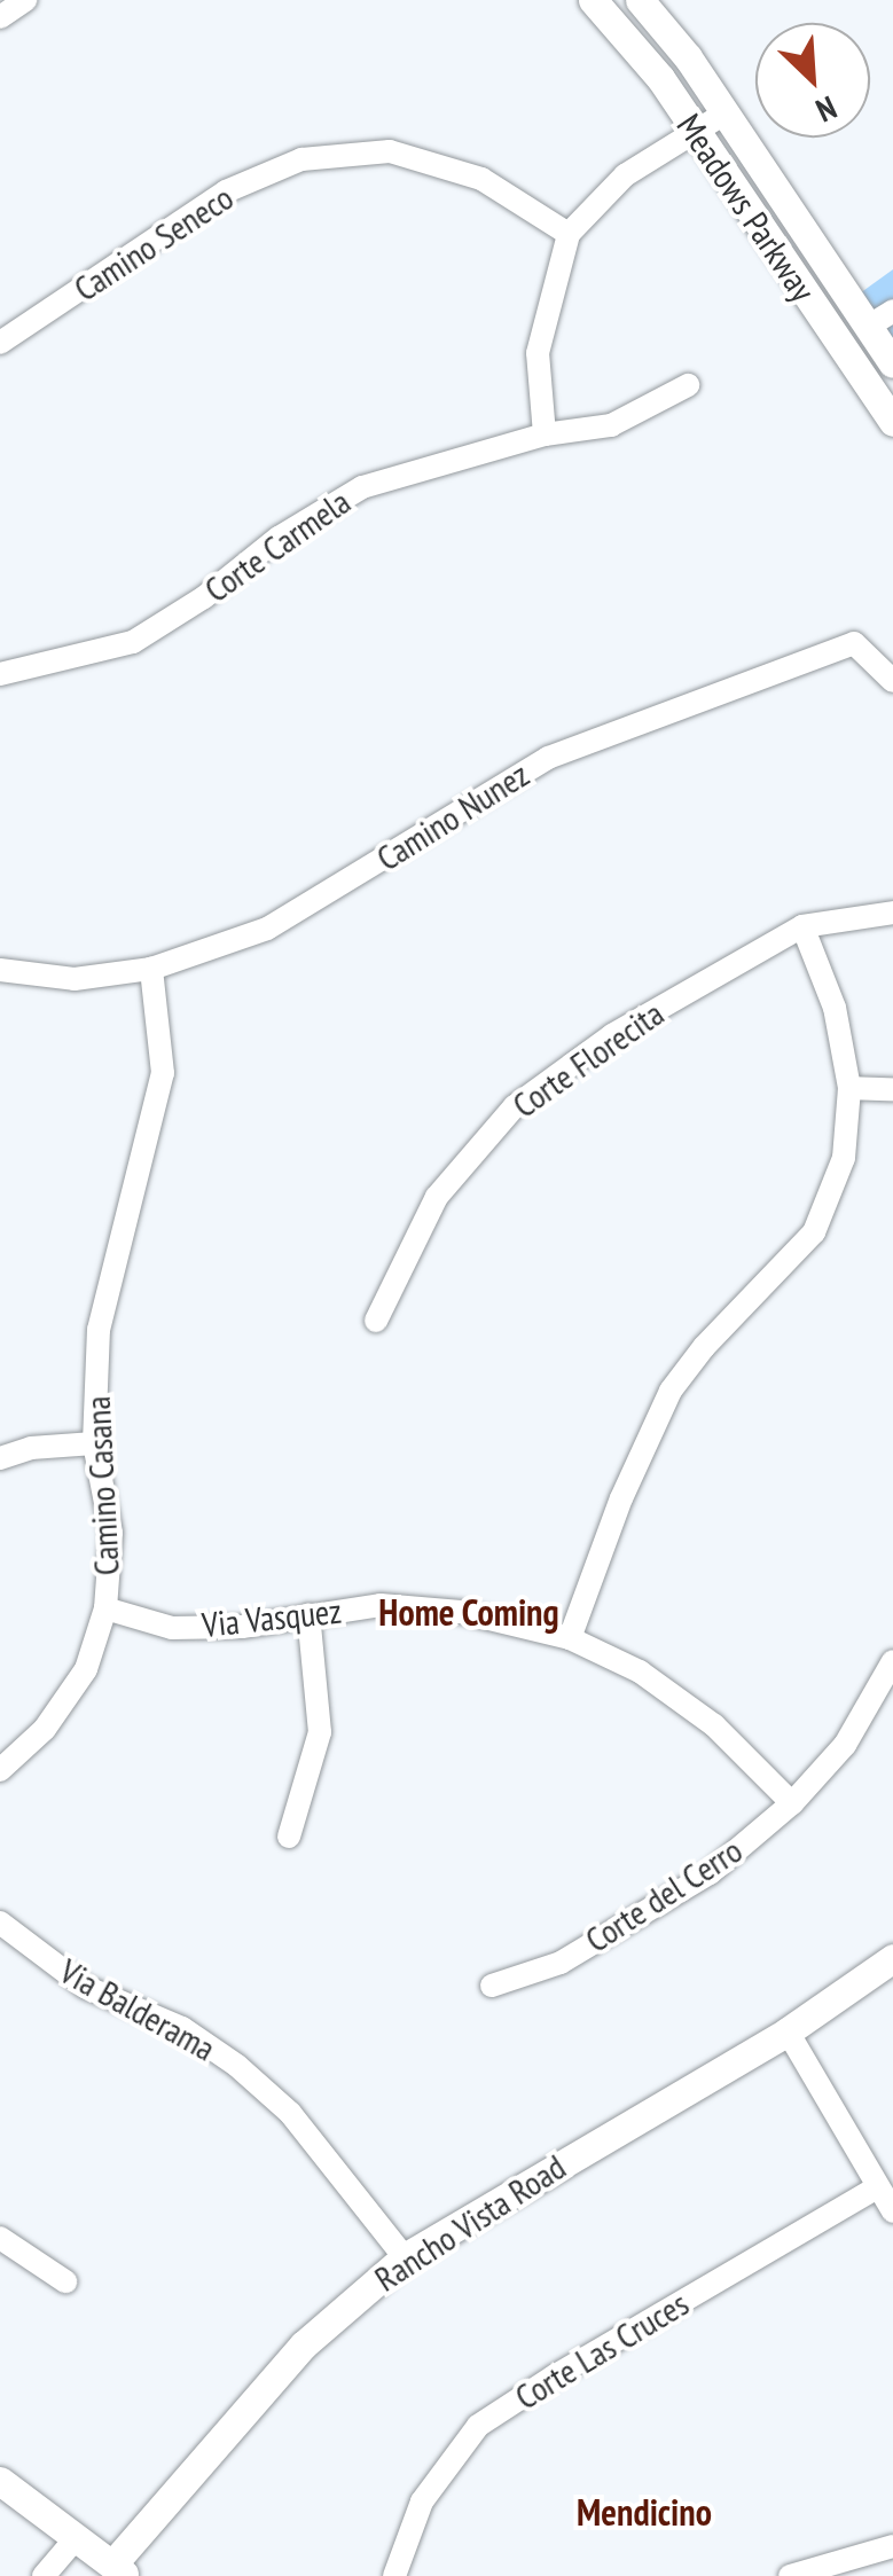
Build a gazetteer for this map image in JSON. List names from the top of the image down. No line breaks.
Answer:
{"streets":{"main road":["Meadows Parkway","Rancho Vista Road"],"street":["Camino Seneco","Corte Carmela","Camino Nunez","Corte Florecita","Camino Casana","Via Vasquez","Corte del Cerro","Via Balderama","Corte Las Cruces"]},"crossings":[["Camino Nunez","Camino Casana"],["Camino Casana","Via Vasquez"],["Via Vasquez","Corte del Cerro"],["Via Balderama","Rancho Vista Road"]],"districts":["Home Coming","Mendicino"],"north":"bottom right"}
